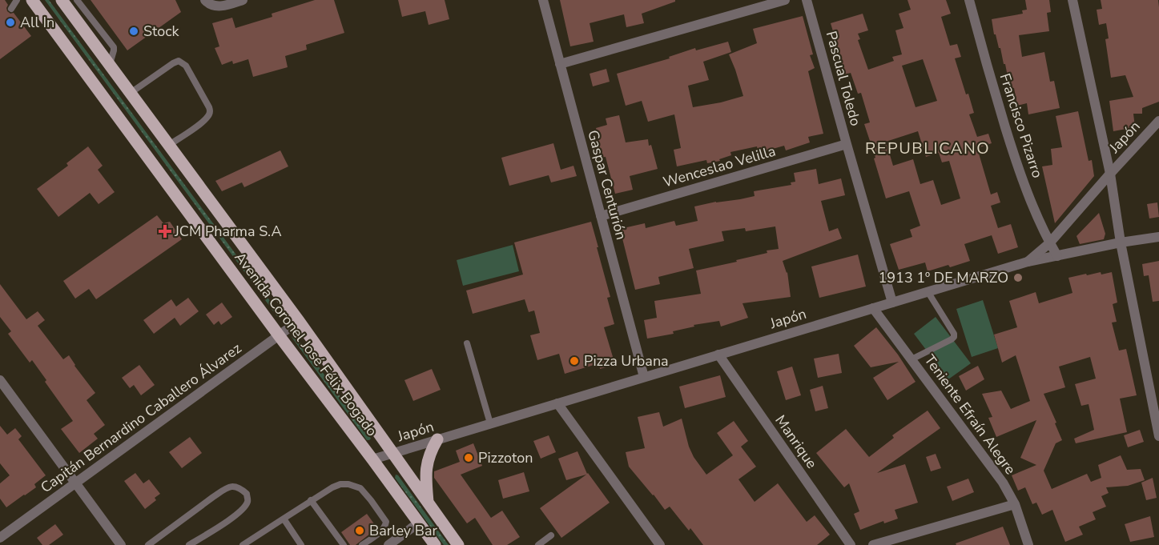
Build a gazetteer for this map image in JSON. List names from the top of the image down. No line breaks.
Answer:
{"streets":{"main road":["Avenida Coronel José Félix Bogado"],"street":["Pascual Toledo","Francisco Pizarro","Japón","Wenceslao Velilla","Gaspar Centurión","Teniente Efraín Alegre","Capitán Bernardino Caballero Álvarez","Manrique"]},"crossings":[["Pascual Toledo","Japón"],["Pascual Toledo","Wenceslao Velilla"],["Francisco Pizarro","Japón"],["Japón","Gaspar Centurión"],["Japón","Avenida Coronel José Félix Bogado"],["Japón","Teniente Efraín Alegre"],["Japón","Manrique"],["Wenceslao Velilla","Gaspar Centurión"],["Avenida Coronel José Félix Bogado","Capitán Bernardino Caballero Álvarez"]],"districts":["REPUBLICANO"],"places":{"other":["All In","Stock","1913 1º DE MARZO","Pizza Urbana","Pizzoton","Barley Bar"],"health":["JCM Pharma S.A"]}}
